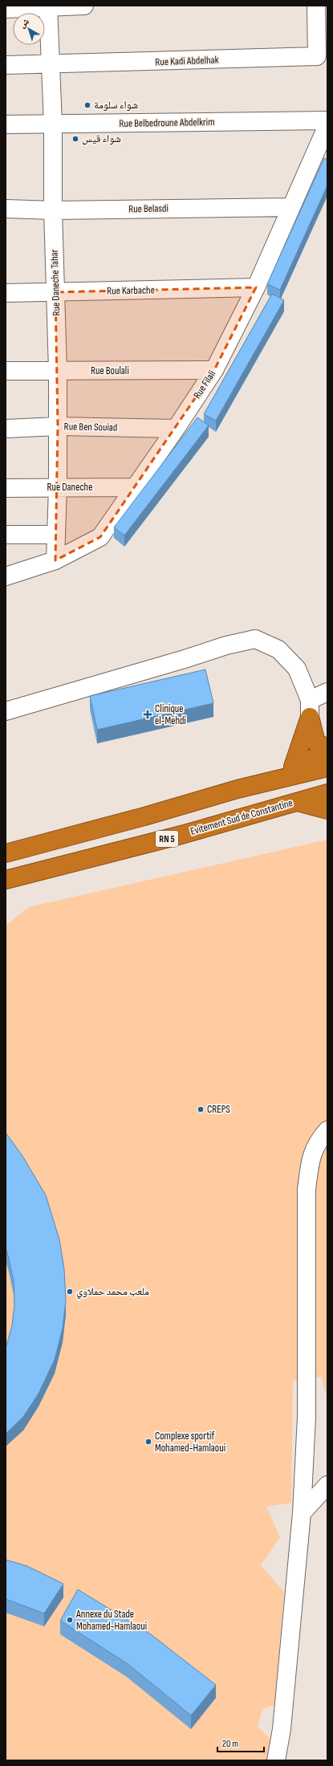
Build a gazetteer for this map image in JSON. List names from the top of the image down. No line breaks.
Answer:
{"streets":{"highway":["Evitement Sud de Constantine","RN 5"],"street":["Rue Kadi Abdelhak","Rue Belbedroune Abdelkrim","Rue Belasdi","Rue Daneche Tahar","Rue Karbache","Rue Boulali","Rue Filali","Rue Ben Souiad","Rue Daneche"]},"crossings":[["Rue Kadi Abdelhak","Rue Daneche Tahar"],["Rue Belbedroune Abdelkrim","Rue Daneche Tahar"],["Rue Belasdi","Rue Daneche Tahar"],["Rue Belasdi","Rue Filali"],["Rue Daneche Tahar","Rue Karbache"],["Rue Daneche Tahar","Rue Boulali"],["Rue Daneche Tahar","Rue Filali"],["Rue Daneche Tahar","Rue Ben Souiad"],["Rue Daneche Tahar","Rue Daneche"],["Rue Karbache","Rue Filali"],["Rue Boulali","Rue Filali"],["Rue Filali","Rue Ben Souiad"],["Rue Filali","Rue Daneche"]],"places":{"other":["شواء سلومة","شواء قيس","CREPS","ملعب محمد حملاوي","Complexe sportif Mohamed-Hamlaoui","Annexe du Stade Mohamed-Hamlaoui"],"health":["Clinique el-Mehdi"]},"scale_bar":"20 m","north":"top left"}
